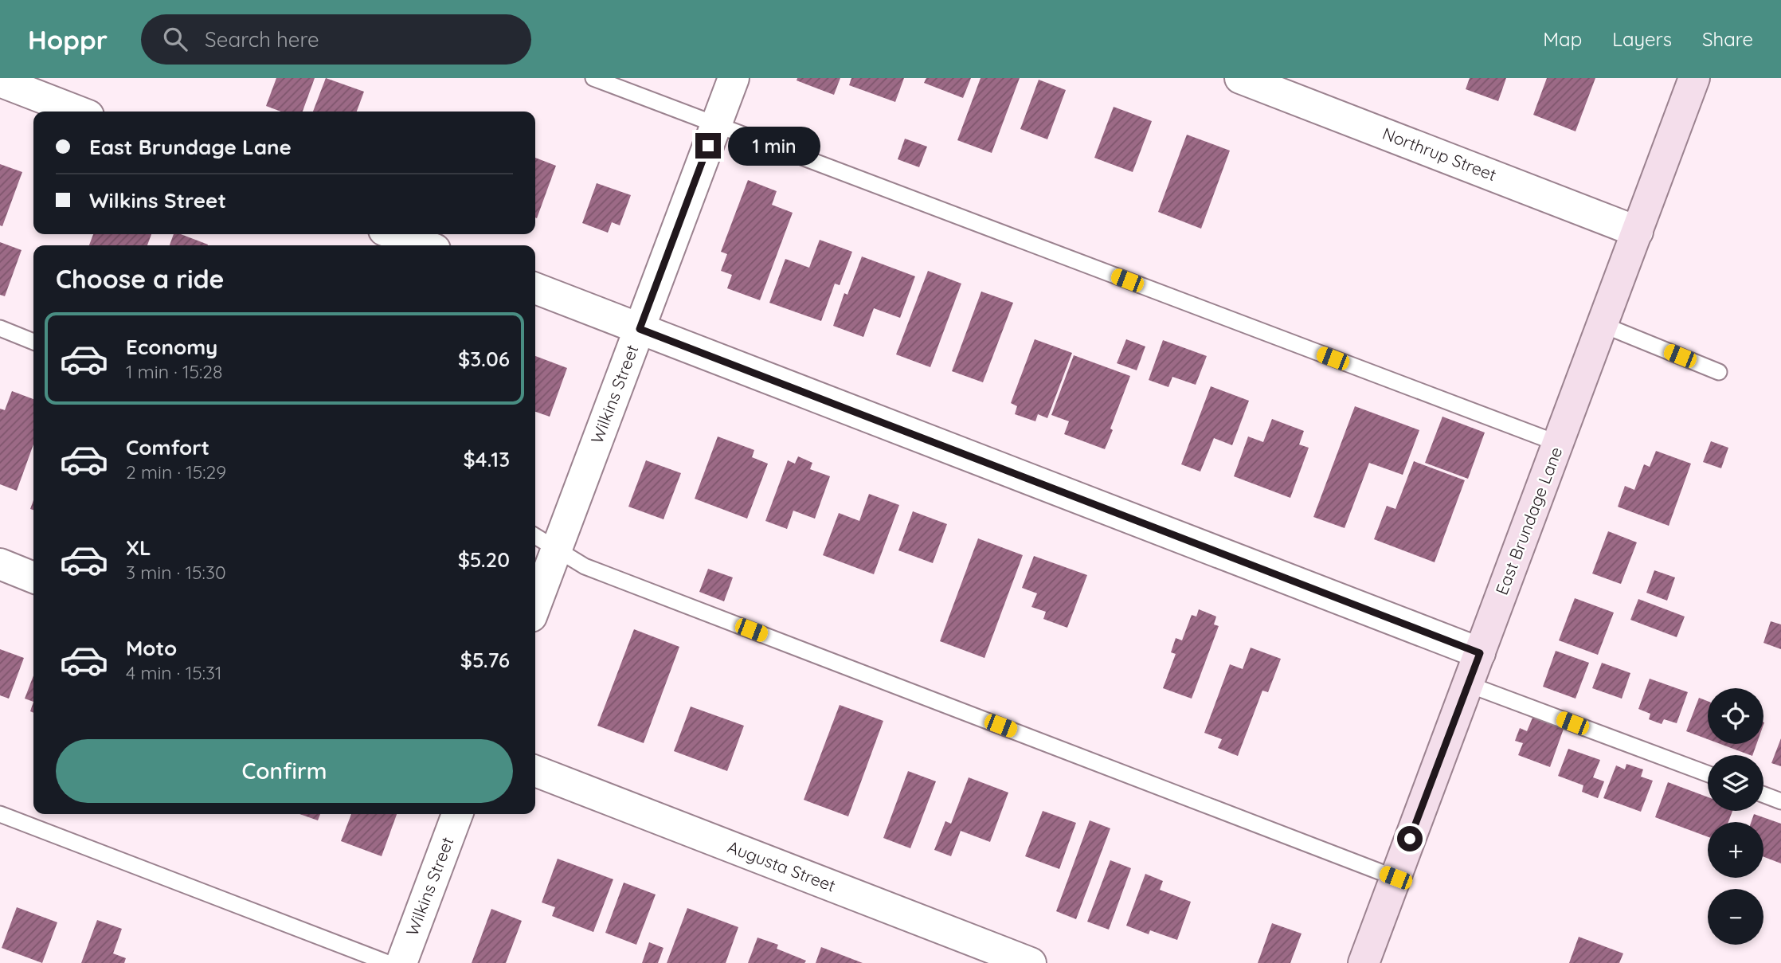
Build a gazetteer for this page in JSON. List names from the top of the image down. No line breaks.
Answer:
{"streets":{"main road":["East Brundage Lane"],"street":["Northrup Street","Wilkins Street","Augusta Street"]},"crossings":[["Northrup Street","East Brundage Lane"]],"page":{"header":"Hoppr","search":"Search here","nav":["Map","Layers","Share"],"banner":["East Brundage Lane","Wilkins Street"],"bubble":"1 min","heading":"Choose a ride","list":[{"name":"Economy","note":"1 min · 15:28","value":"$3.06"},{"name":"Comfort","note":"2 min · 15:29","value":"$4.13"},{"name":"XL","note":"3 min · 15:30","value":"$5.20"},{"name":"Moto","note":"4 min · 15:31","value":"$5.76"}],"map_buttons":["+","−"],"buttons":"Confirm"}}
